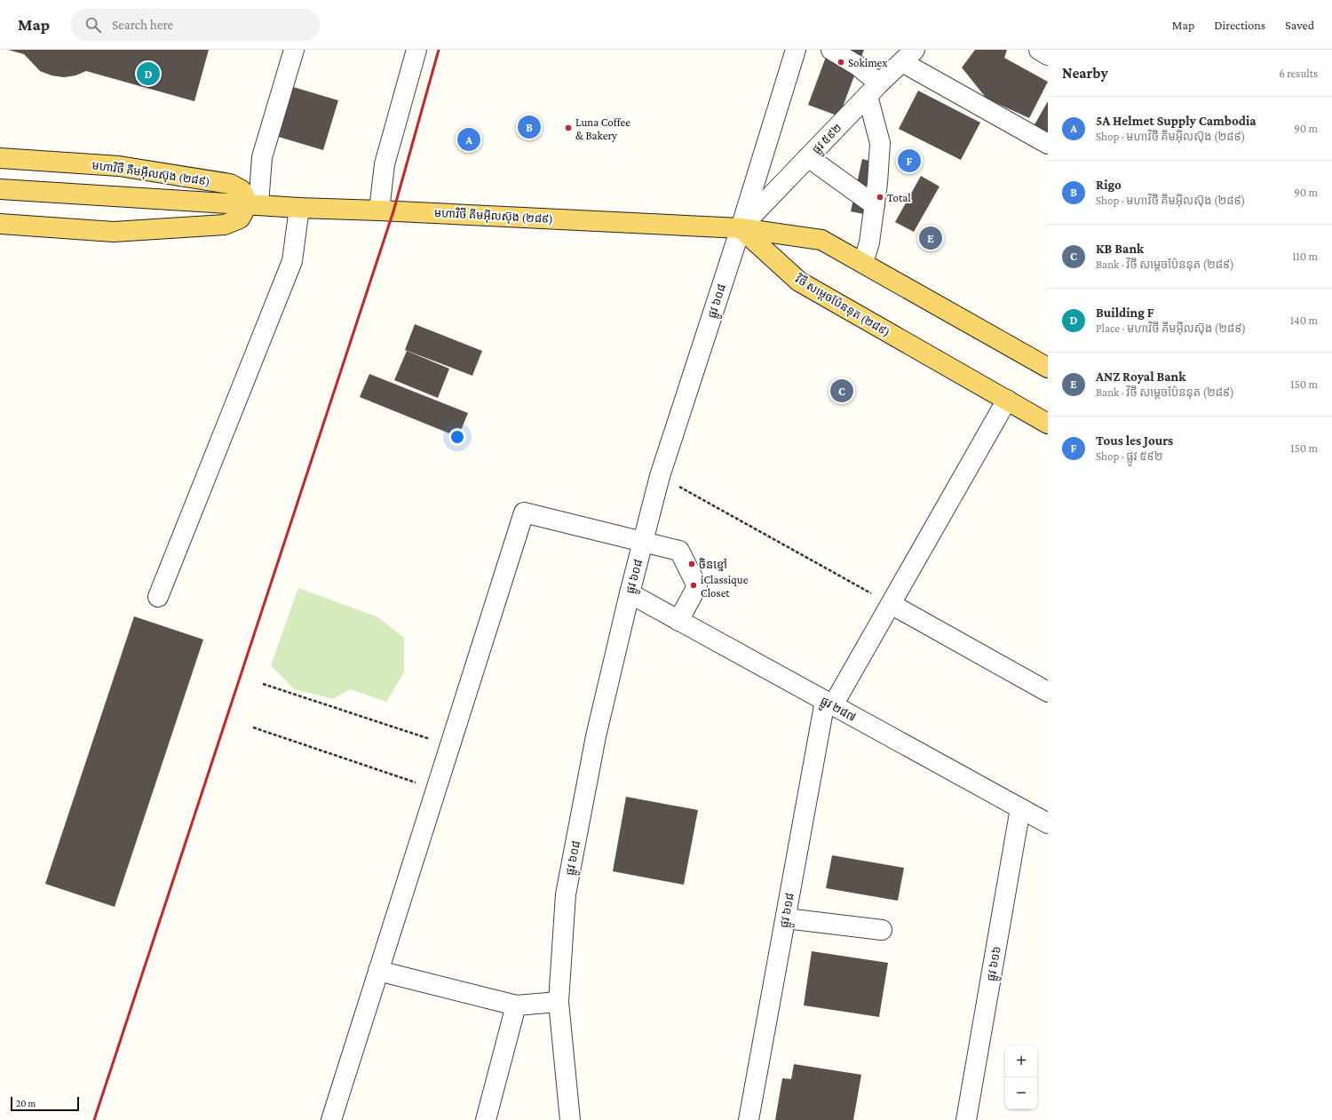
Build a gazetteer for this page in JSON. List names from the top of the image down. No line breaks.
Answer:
{"streets":{"main road":["មហាវិថី គីមអ៊ីលស៊ុង (២៨៩)","វិថី សម្តេចប៉ែននុត (២៨៩)"],"street":["ផ្លូវ ៥៩២","ផ្លូវ ៦០៨","ផ្លូវ ២៨៧","ផ្លូវ ៦១៨","ផ្លូវ ៦១៦"]},"crossings":[["ផ្លូវ ៥៩២","មហាវិថី គីមអ៊ីលស៊ុង (២៨៩)"],["ផ្លូវ ៥៩២","ផ្លូវ ៦០៨"],["ផ្លូវ ៥៩២","វិថី សម្តេចប៉ែននុត (២៨៩)"],["មហាវិថី គីមអ៊ីលស៊ុង (២៨៩)","ផ្លូវ ៦០៨"],["មហាវិថី គីមអ៊ីលស៊ុង (២៨៩)","វិថី សម្តេចប៉ែននុត (២៨៩)"],["ផ្លូវ ៦០៨","វិថី សម្តេចប៉ែននុត (២៨៩)"],["ផ្លូវ ៦០៨","ផ្លូវ ២៨៧"],["វិថី សម្តេចប៉ែននុត (២៨៩)","ផ្លូវ ៦១៨"],["ផ្លូវ ២៨៧","ផ្លូវ ៦១៨"],["ផ្លូវ ២៨៧","ផ្លូវ ៦១៦"]],"places":["Sokimex","Luna Coffee & Bakery","Total","ចិនខ្មៅ","iClassique Closet"],"scale_bar":"20 m","page":{"header":"Map","search":"Search here","nav":["Map","Directions","Saved"],"heading":["Nearby","6 results"],"pins":["D","B","A","F","E","C"],"list":[{"mark":"A","name":"5A Helmet Supply Cambodia","note":"Shop · មហាវិថី គីមអ៊ីលស៊ុង (២៨៩)","value":"90 m"},{"mark":"B","name":"Rigo","note":"Shop · មហាវិថី គីមអ៊ីលស៊ុង (២៨៩)","value":"90 m"},{"mark":"C","name":"KB Bank","note":"Bank · វិថី សម្តេចប៉ែននុត (២៨៩)","value":"110 m"},{"mark":"D","name":"Building F","note":"Place · មហាវិថី គីមអ៊ីលស៊ុង (២៨៩)","value":"140 m"},{"mark":"E","name":"ANZ Royal Bank","note":"Bank · វិថី សម្តេចប៉ែននុត (២៨៩)","value":"150 m"},{"mark":"F","name":"Tous les Jours","note":"Shop · ផ្លូវ ៥៩២","value":"150 m"}],"map_buttons":["+","−"],"scale":"20 m"}}
